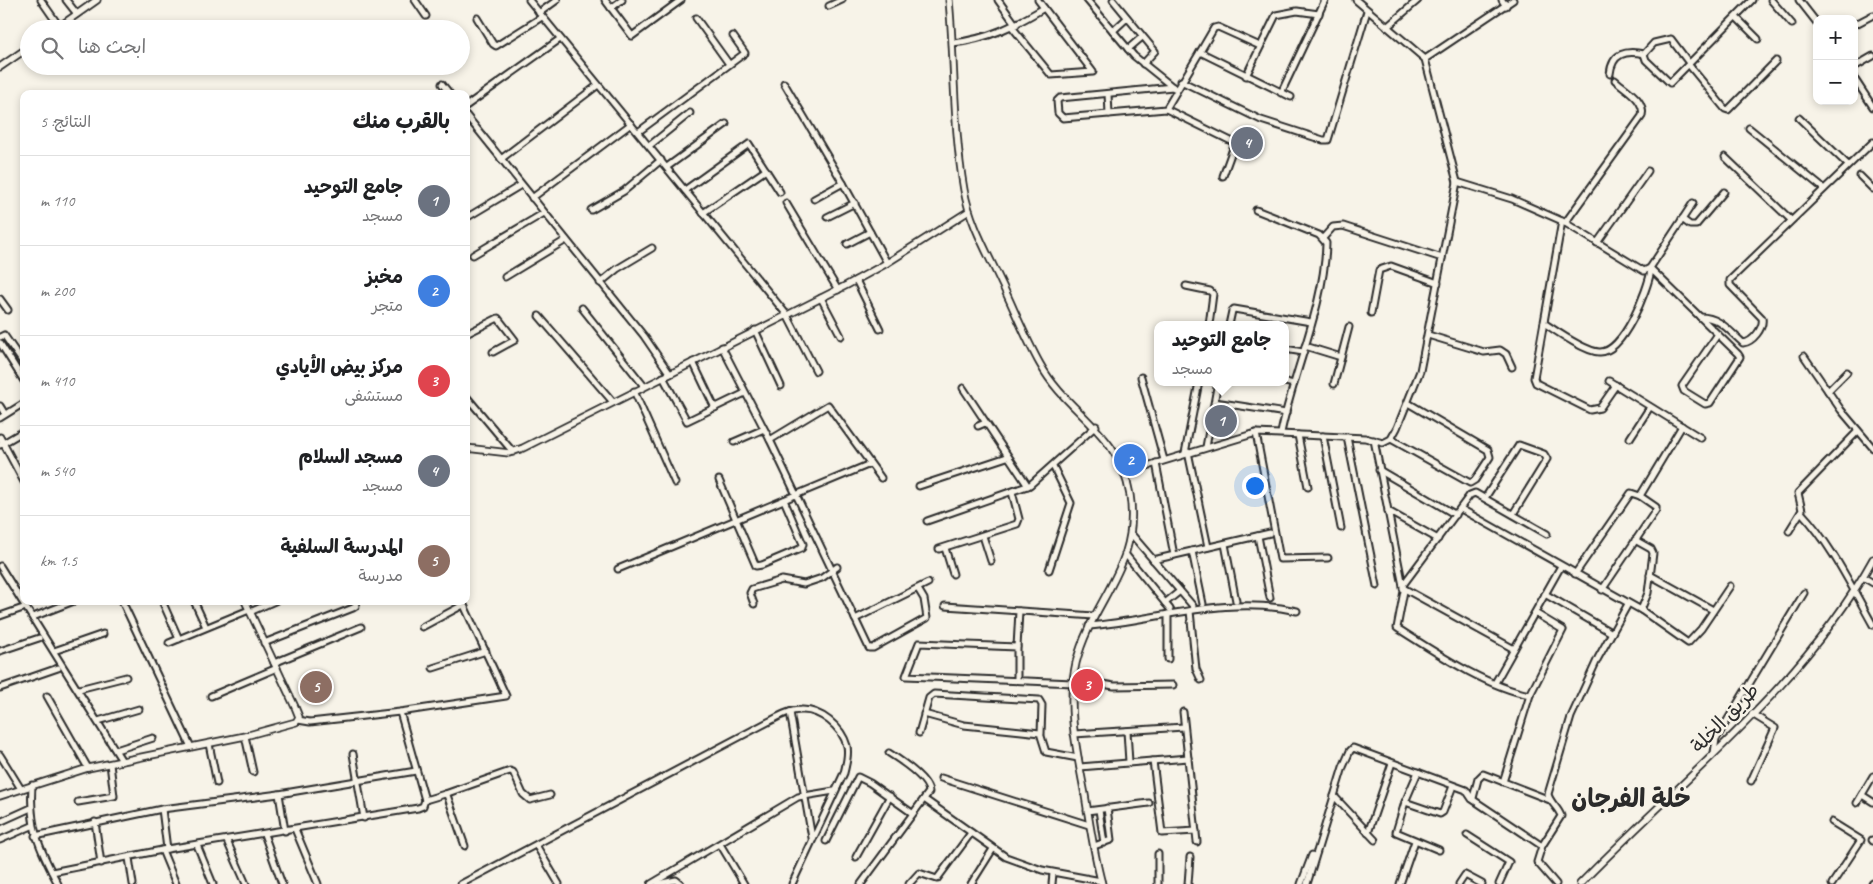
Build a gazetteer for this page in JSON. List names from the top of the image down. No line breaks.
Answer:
{"streets":{"street":["طريق الخلة"]},"districts":["خلة الفرجان"],"page":{"map_buttons":["+","−"],"search":"ابحث هنا","heading":["بالقرب منك","النتائج: 5"],"pins":["4","1","2","3","5"],"list":[{"mark":"1","name":"جامع التوحيد","note":"مسجد","value":"110 m"},{"mark":"2","name":"مخبز","note":"متجر","value":"200 m"},{"mark":"3","name":"مركز بيض الأيادي","note":"مستشفى","value":"410 m"},{"mark":"4","name":"مسجد السلام","note":"مسجد","value":"540 m"},{"mark":"5","name":"المدرسة السلفية","note":"مدرسة","value":"1.5 km"}],"popup":["جامع التوحيد","مسجد"]}}
